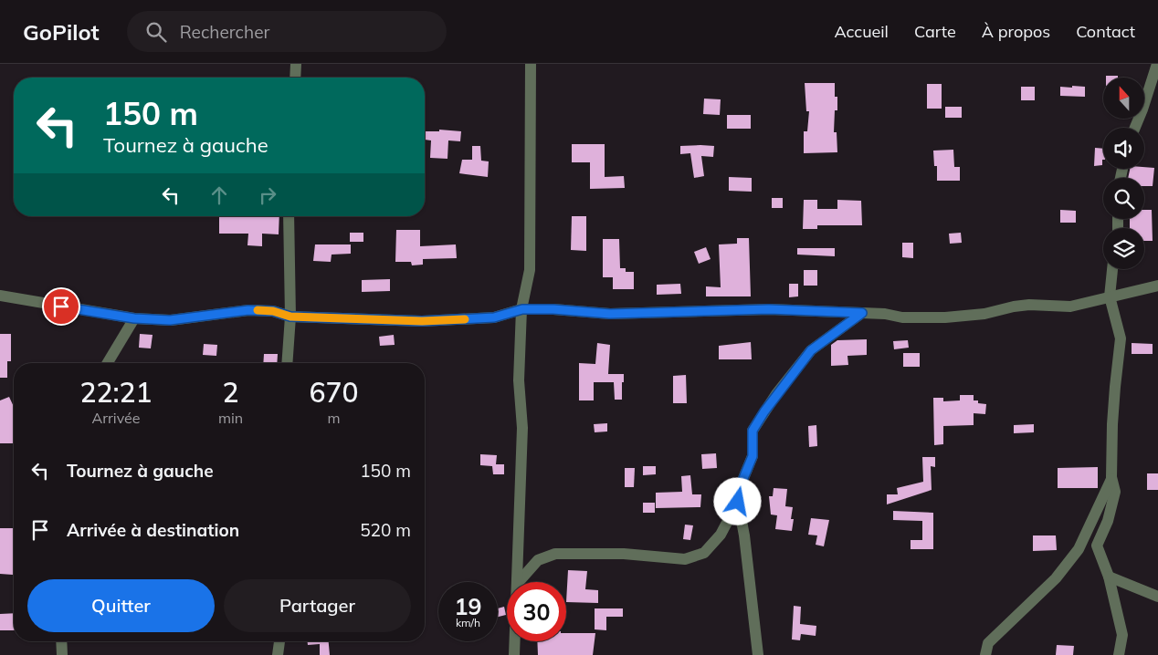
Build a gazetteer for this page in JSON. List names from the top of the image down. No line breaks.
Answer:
{"north":"top","page":{"header":"GoPilot","search":"Rechercher","nav":["Accueil","Carte","À propos","Contact"],"turn":["150 m","Tournez à gauche"],"eta":["22:21","Arrivée","2","min","670","m"],"list":[{"name":"Tournez à gauche","value":"150 m"},{"name":"Arrivée à destination","value":"520 m"}],"buttons":["Quitter","Partager"],"speed":"19 km/h","limit":"30"}}
